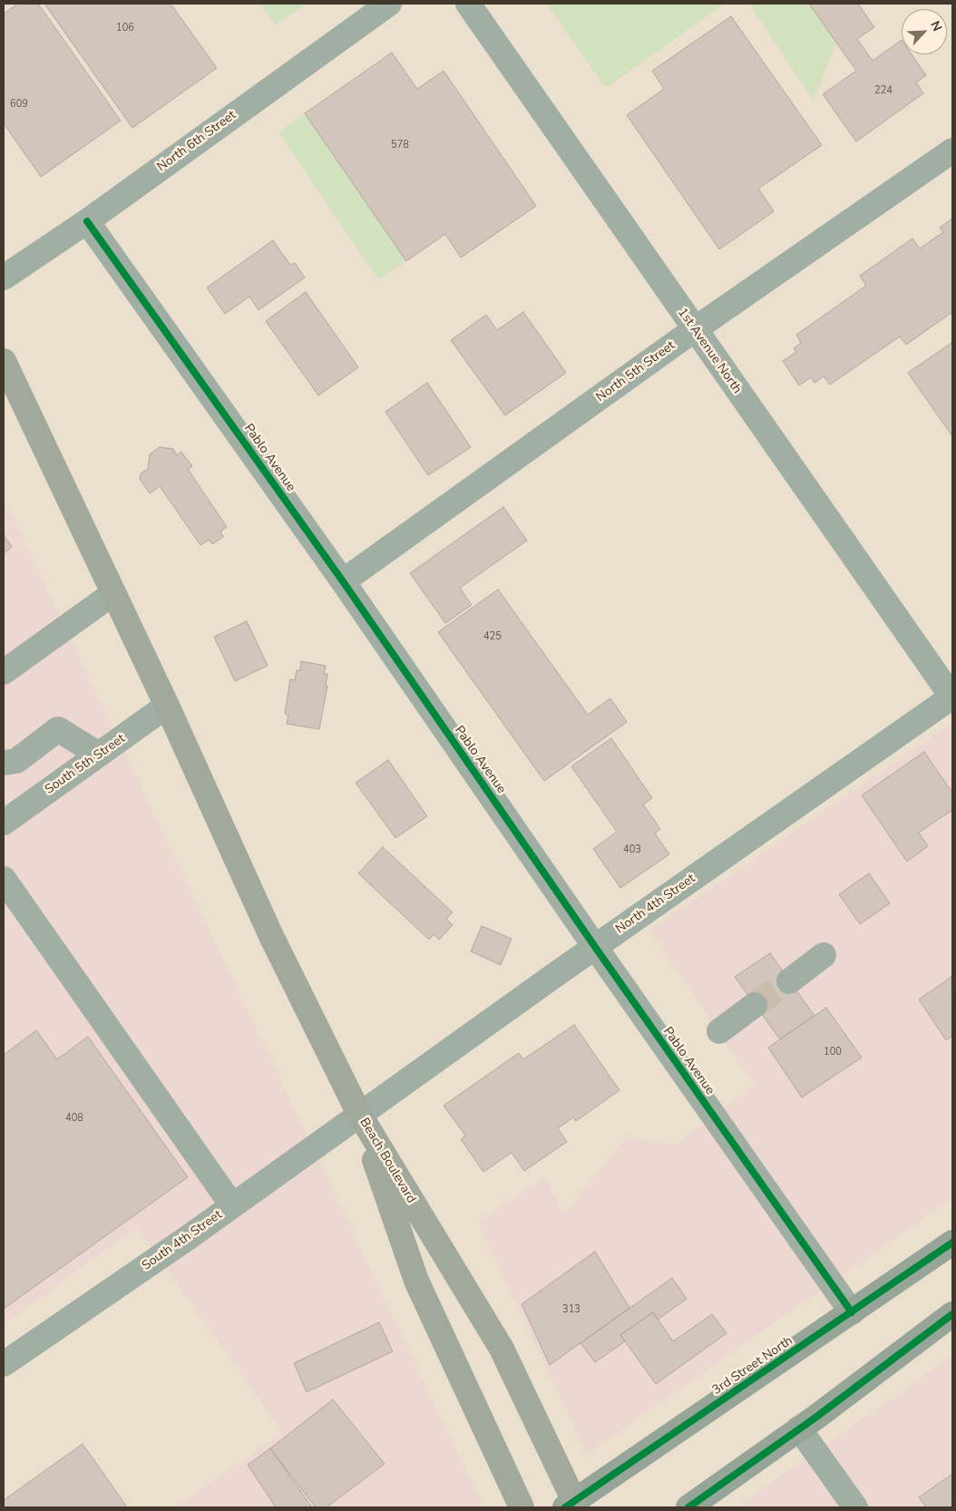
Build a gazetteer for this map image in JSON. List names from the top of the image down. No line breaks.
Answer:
{"streets":{"highway":["Beach Boulevard"],"main road":["3rd Street North"],"street":["North 6th Street","1st Avenue North","North 5th Street","Pablo Avenue","South 5th Street","North 4th Street","South 4th Street"]},"crossings":[["North 6th Street","Pablo Avenue"],["1st Avenue North","North 5th Street"],["1st Avenue North","North 4th Street"],["North 5th Street","Pablo Avenue"],["Pablo Avenue","North 4th Street"],["Pablo Avenue","3rd Street North"],["North 4th Street","Beach Boulevard"],["North 4th Street","South 4th Street"],["Beach Boulevard","South 4th Street"],["Beach Boulevard","3rd Street North"]],"house_numbers":["106","224","609","578","425","403","100","408","313"],"north":"top right"}
